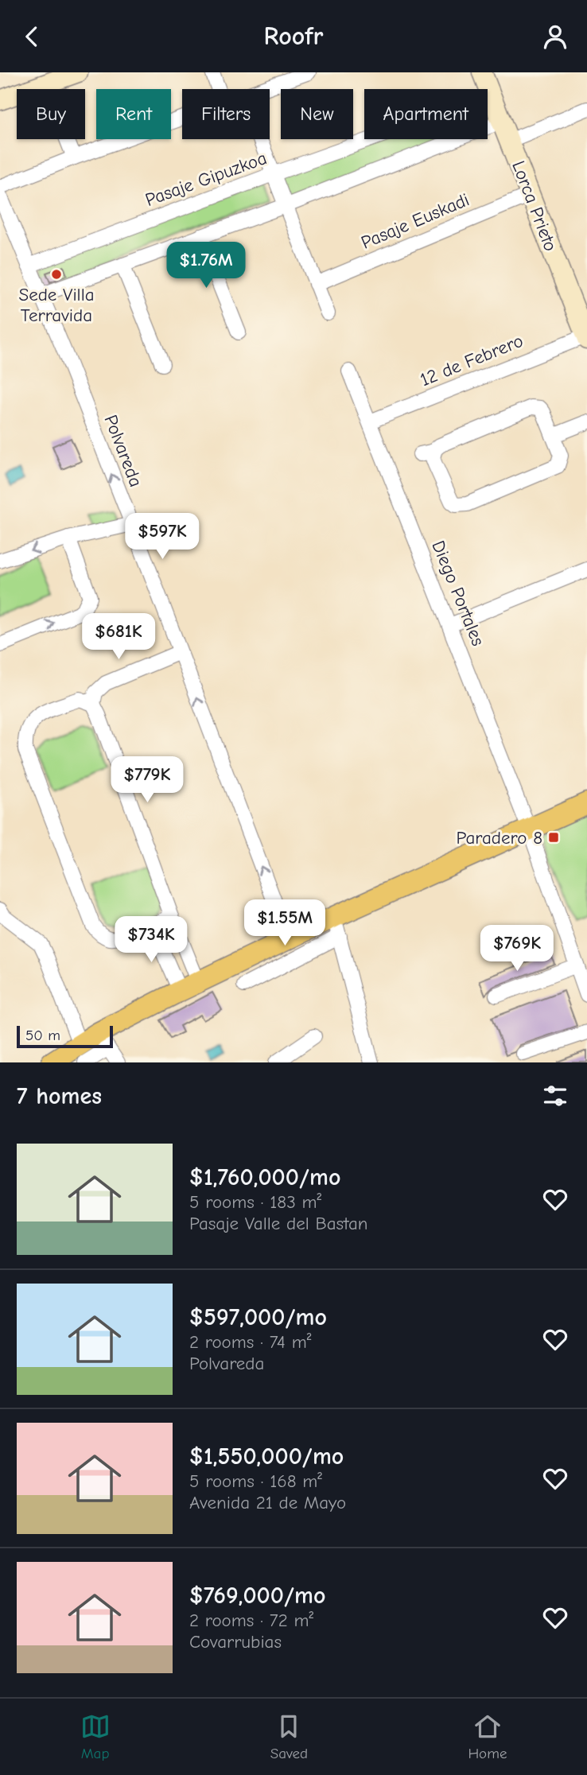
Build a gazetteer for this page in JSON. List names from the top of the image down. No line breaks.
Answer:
{"streets":{"main road":["Lorca Prieto"],"street":["Pasaje Gipuzkoa","Pasaje Euskadi","12 de Febrero","Polvareda","Diego Portales"]},"crossings":[["Pasaje Gipuzkoa","Lorca Prieto"],["Pasaje Gipuzkoa","Polvareda"],["Lorca Prieto","Pasaje Euskadi"],["Lorca Prieto","12 de Febrero"],["12 de Febrero","Diego Portales"]],"places":{"other":["Sede Villa Terravida"],"transit":["Paradero 8"]},"scale_bar":"50 m","page":{"header":"Roofr","chip":["Buy","Rent","Filters","New","Apartment"],"price":["$1.76M","$597K","$681K","$779K","$1.55M","$734K","$769K"],"scale":"50 m","heading":"7 homes","list":[{"name":"$1,760,000/mo","note":"5 rooms · 183 m² · Pasaje Valle del Bastan"},{"name":"$597,000/mo","note":"2 rooms · 74 m² · Polvareda"},{"name":"$1,550,000/mo","note":"5 rooms · 168 m² · Avenida 21 de Mayo"},{"name":"$769,000/mo","note":"2 rooms · 72 m² · Covarrubias"}],"tabs":["Map","Saved","Home"]}}
